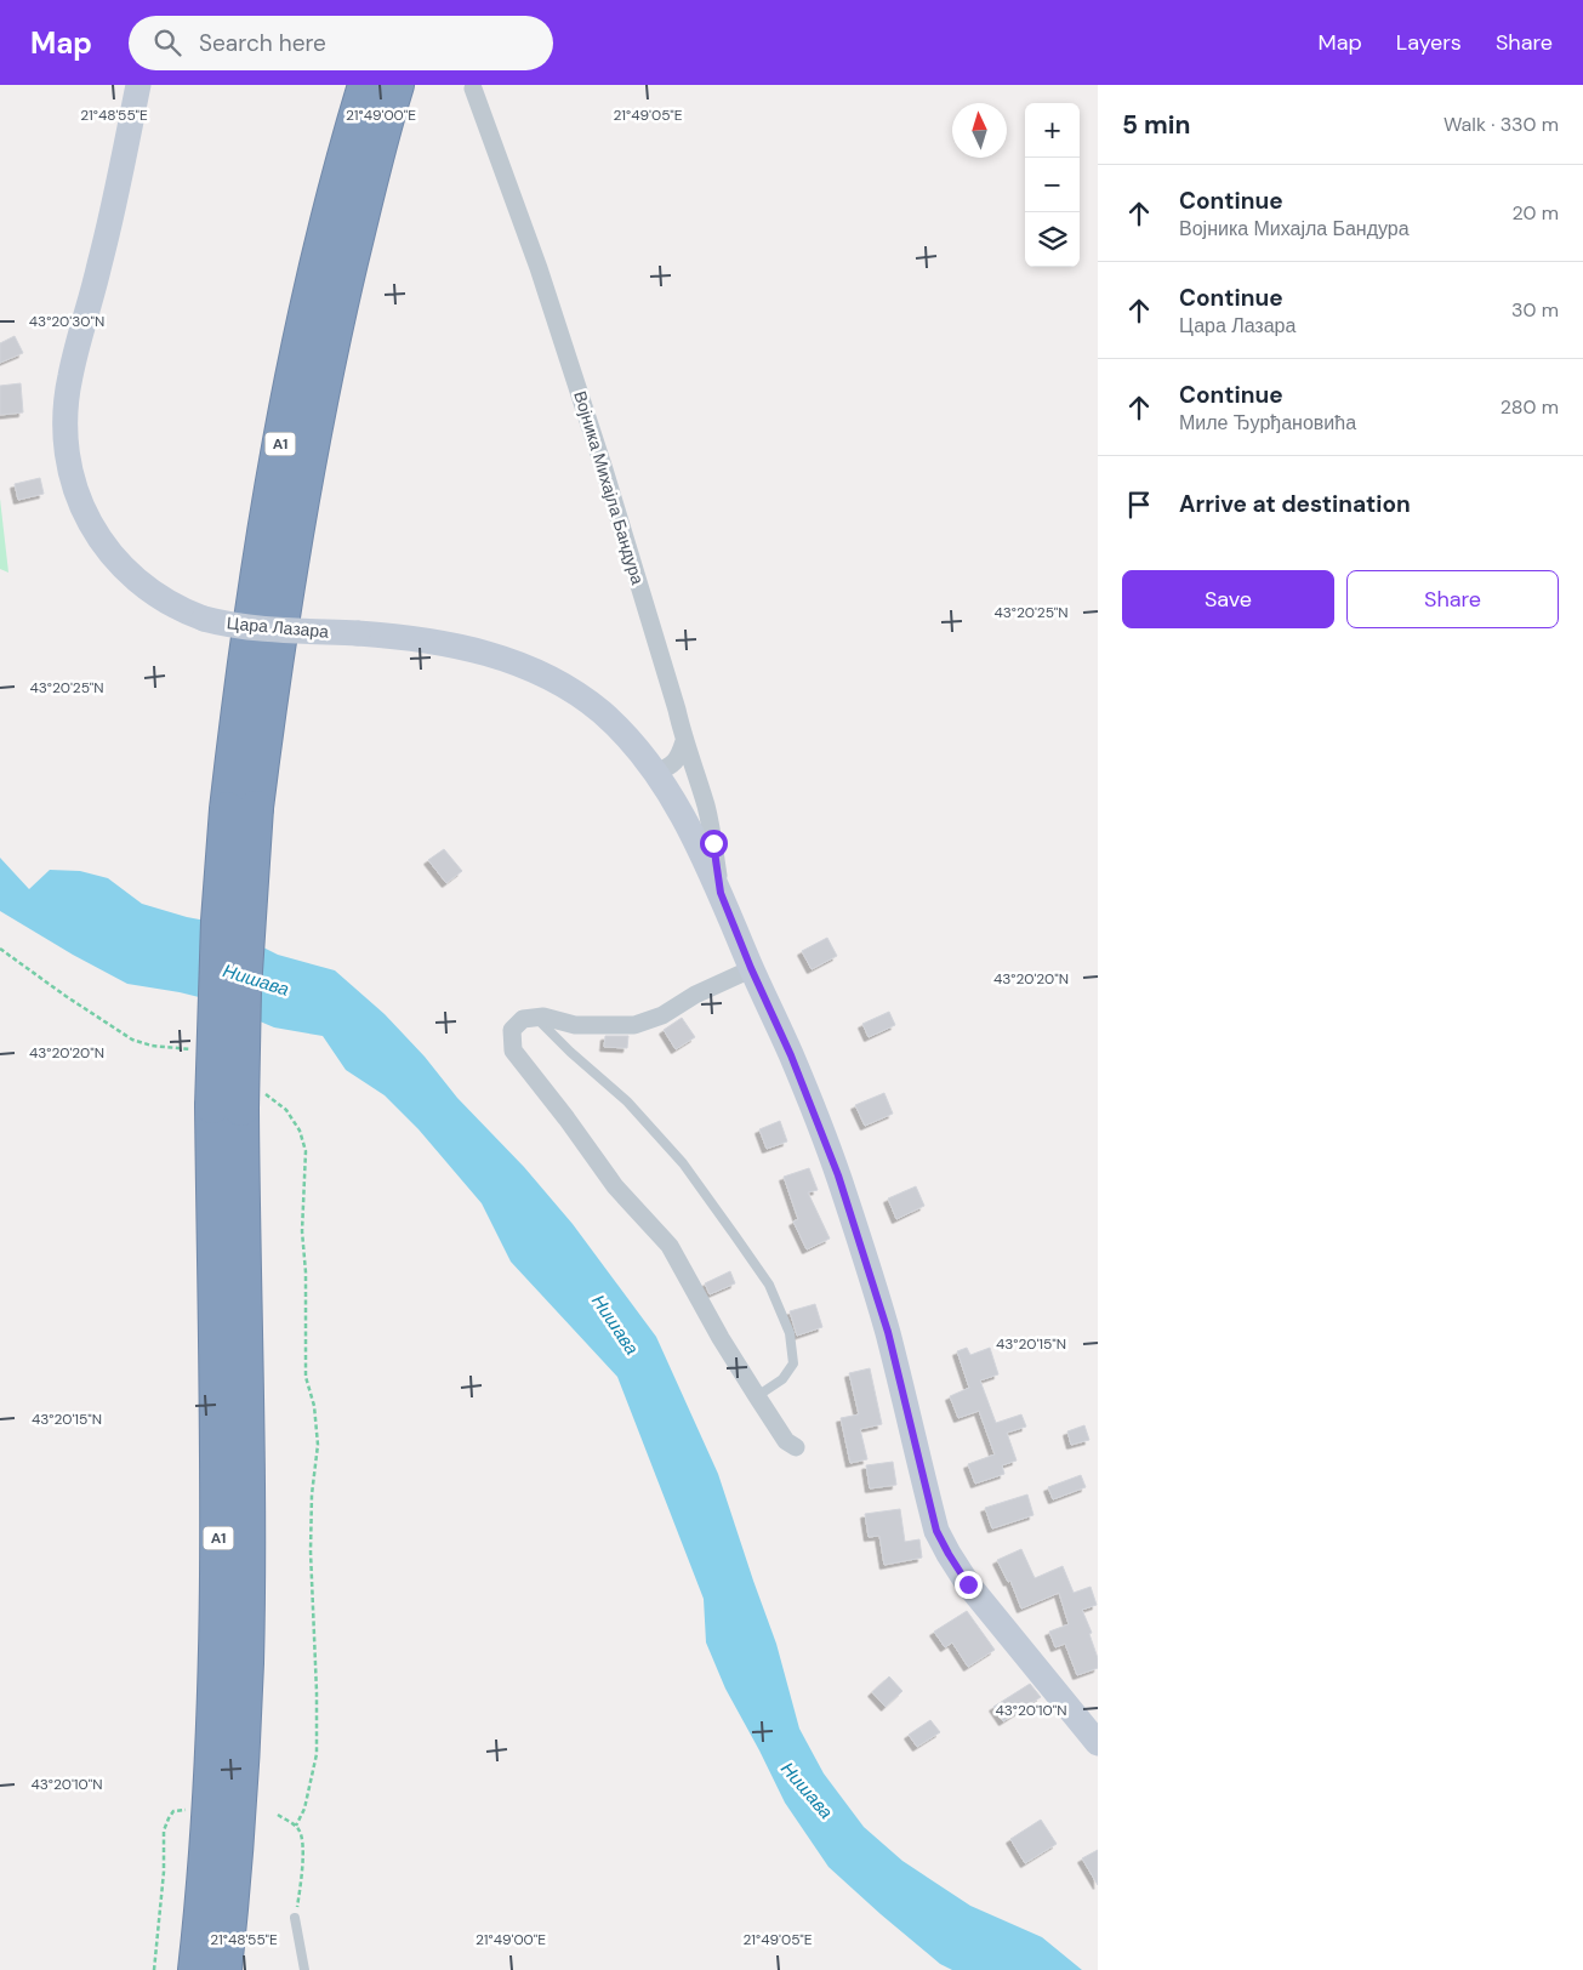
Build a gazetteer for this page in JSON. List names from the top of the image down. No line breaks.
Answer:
{"streets":{"highway":["A1"],"street":["Војника Михајла Бандура","Цара Лазара"]},"crossings":[["Војника Михајла Бандура","Цара Лазара"]],"water":["Нишава"],"north":"top","page":{"header":"Map","search":"Search here","nav":["Map","Layers","Share"],"heading":["5 min","Walk · 330 m"],"map_buttons":["+","−"],"list":[["Continue","Војника Михајла Бандура","20 m"],["Continue","Цара Лазара","30 m"],["Continue","Миле Ђурђановића","280 m"],"Arrive at destination"],"buttons":["Save","Share"]},"coordinates":["21°48'55\"E","21°49'00\"E","21°49'05\"E","43°20'30\"N","43°20'25\"N","43°20'20\"N","43°20'15\"N","43°20'10\"N"]}
